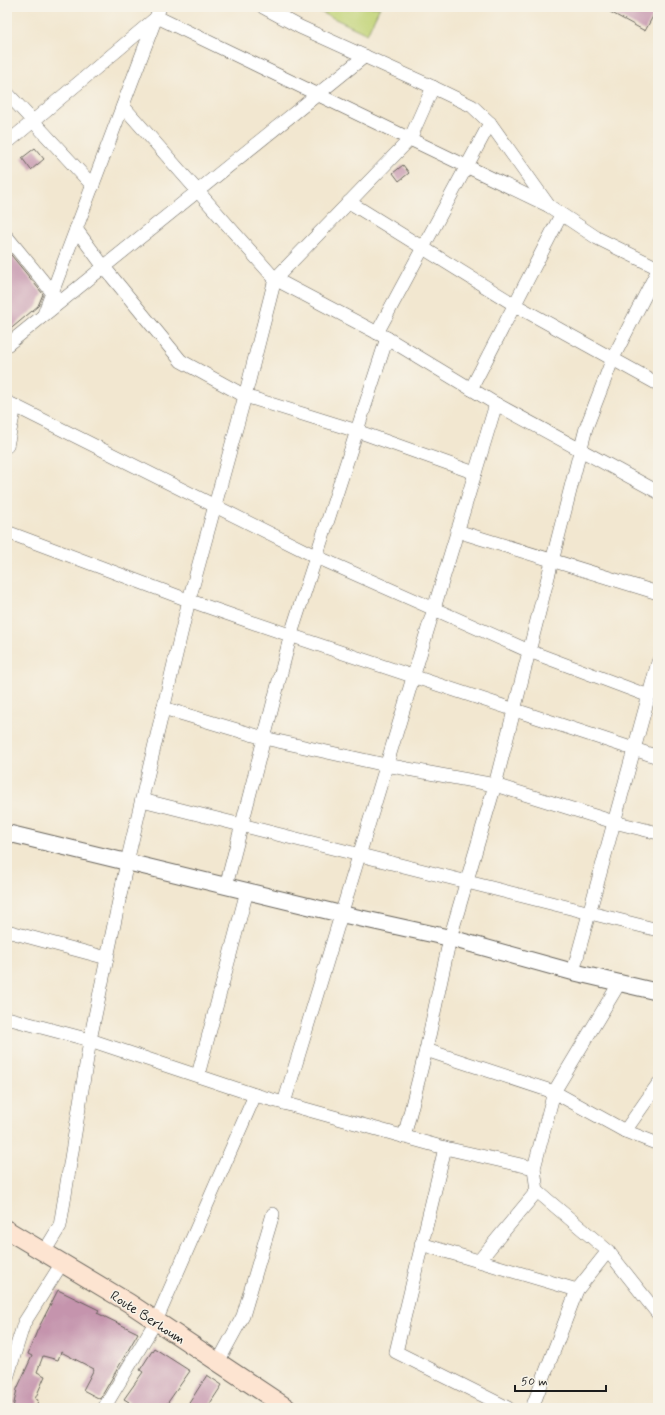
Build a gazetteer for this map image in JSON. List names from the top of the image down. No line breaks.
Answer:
{"streets":{"main road":["Route Berhoum"]},"scale_bar":"50 m"}
